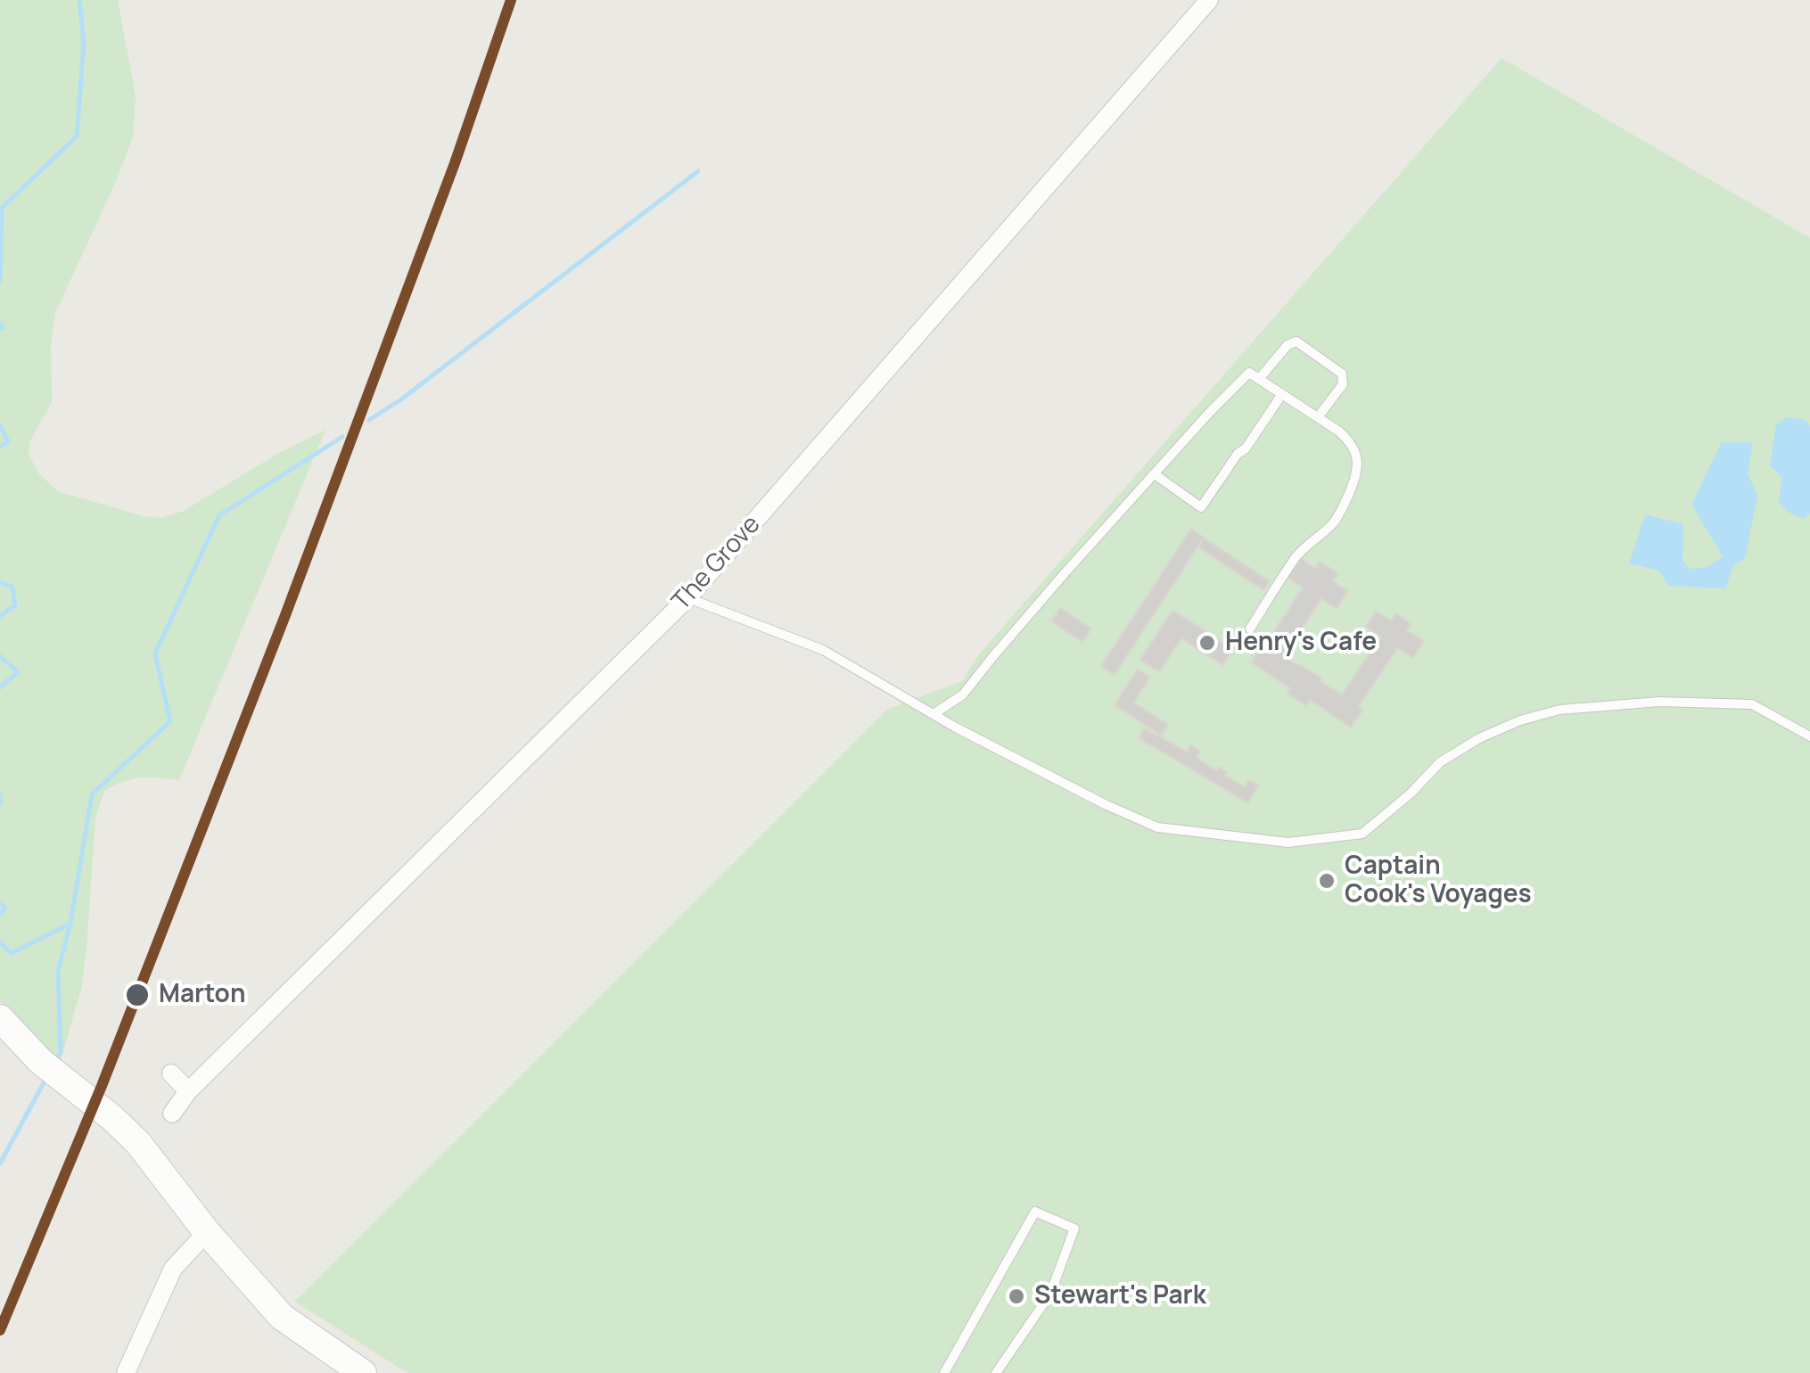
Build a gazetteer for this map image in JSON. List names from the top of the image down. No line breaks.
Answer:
{"streets":{"street":["The Grove"]},"places":["Henry's Cafe","Captain Cook's Voyages","Marton","Stewart's Park"]}
